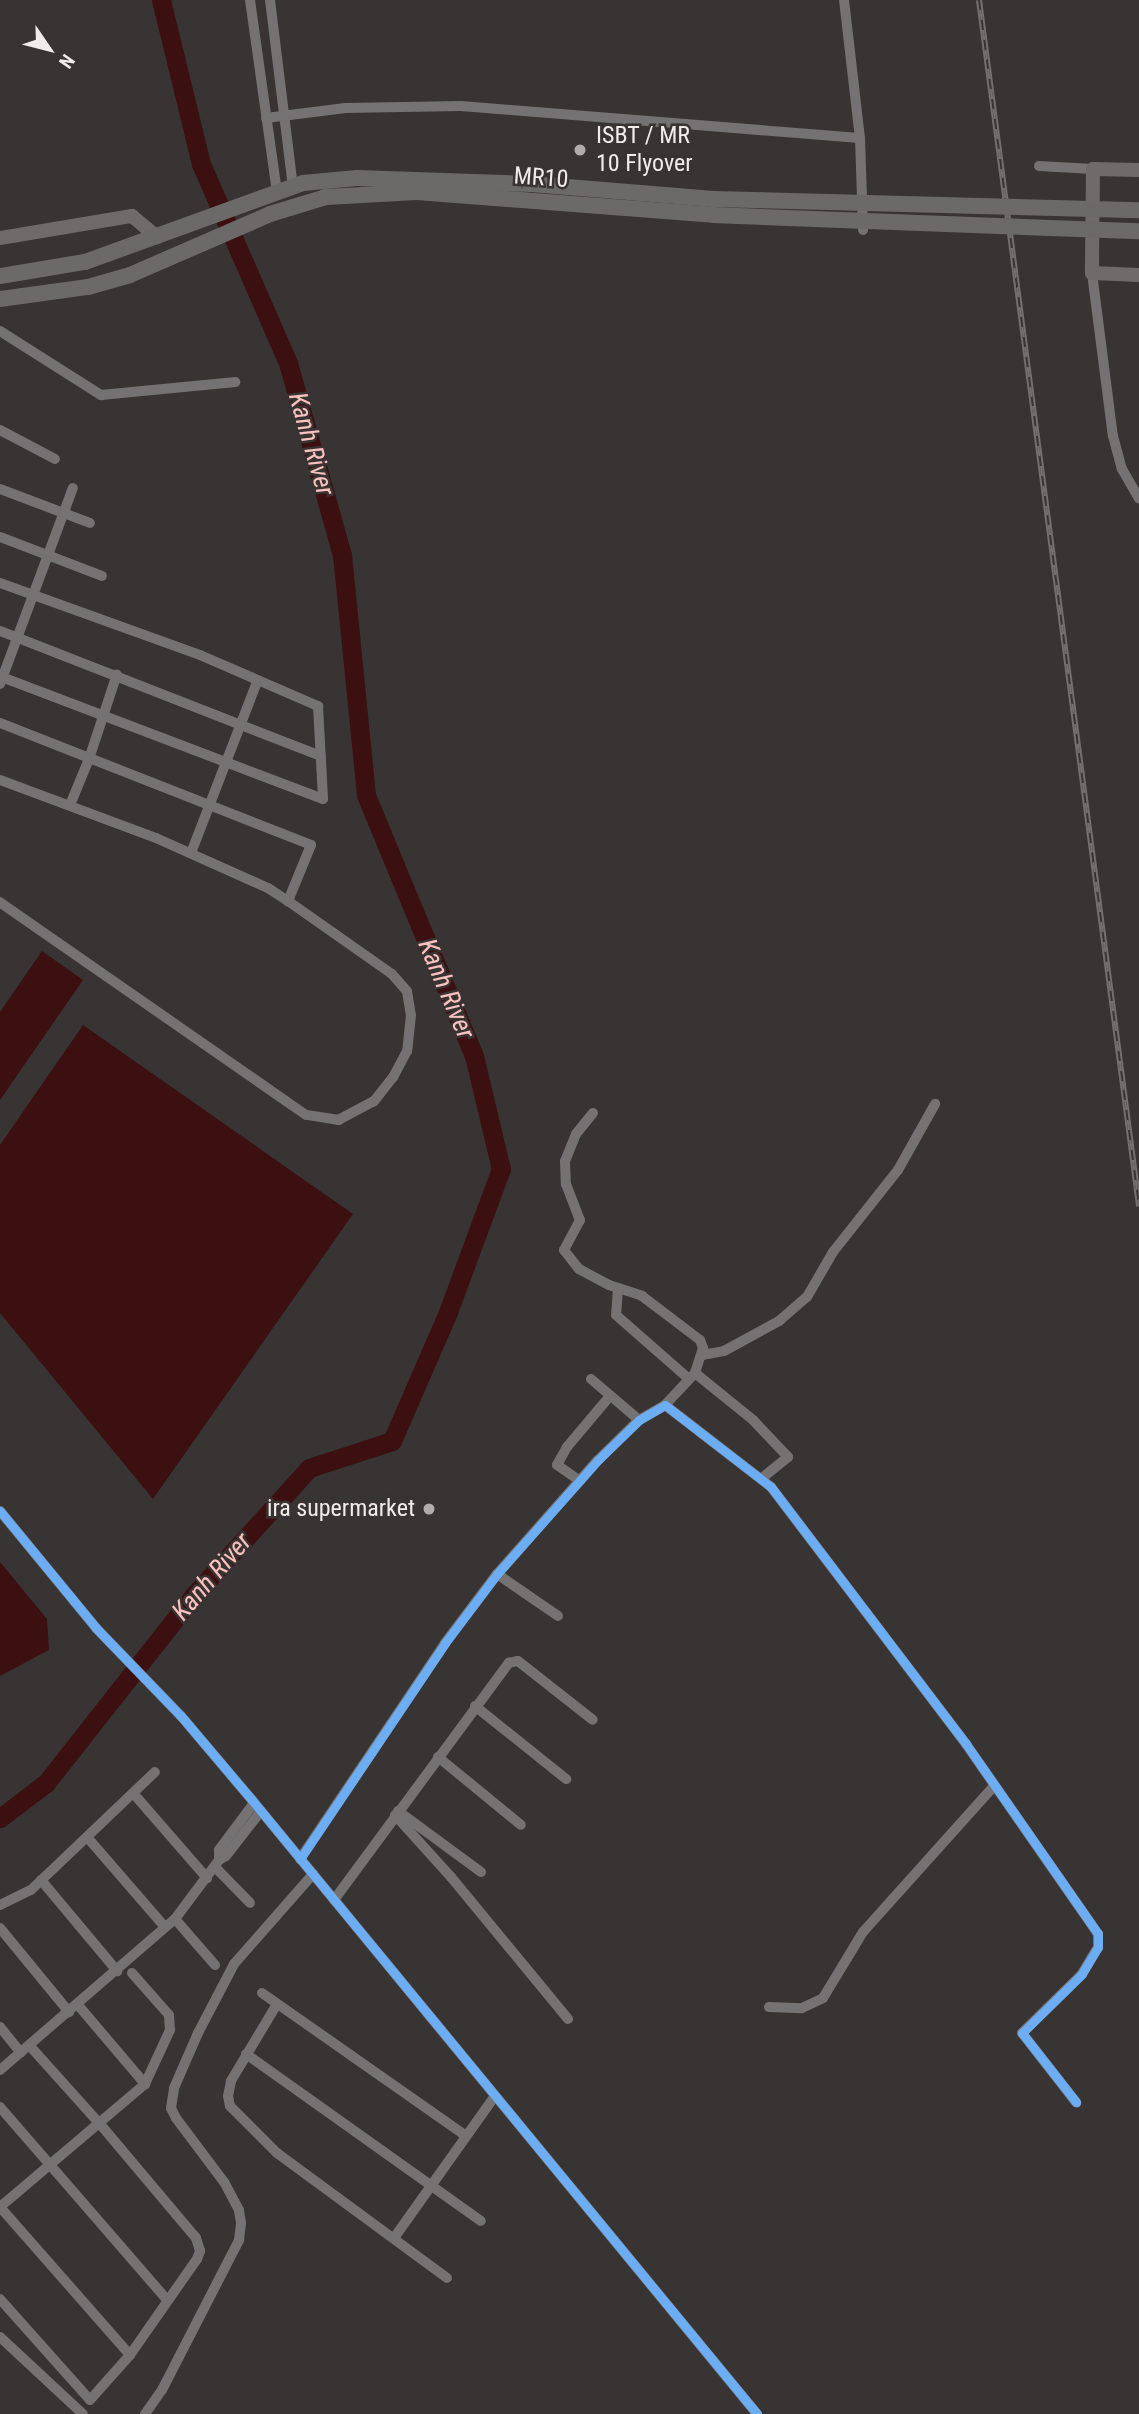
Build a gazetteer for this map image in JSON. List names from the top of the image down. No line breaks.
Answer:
{"streets":{"main road":["MR10"]},"water":["Kanh River"],"places":["ISBT / MR 10 Flyover","ira supermarket"],"north":"bottom right"}
